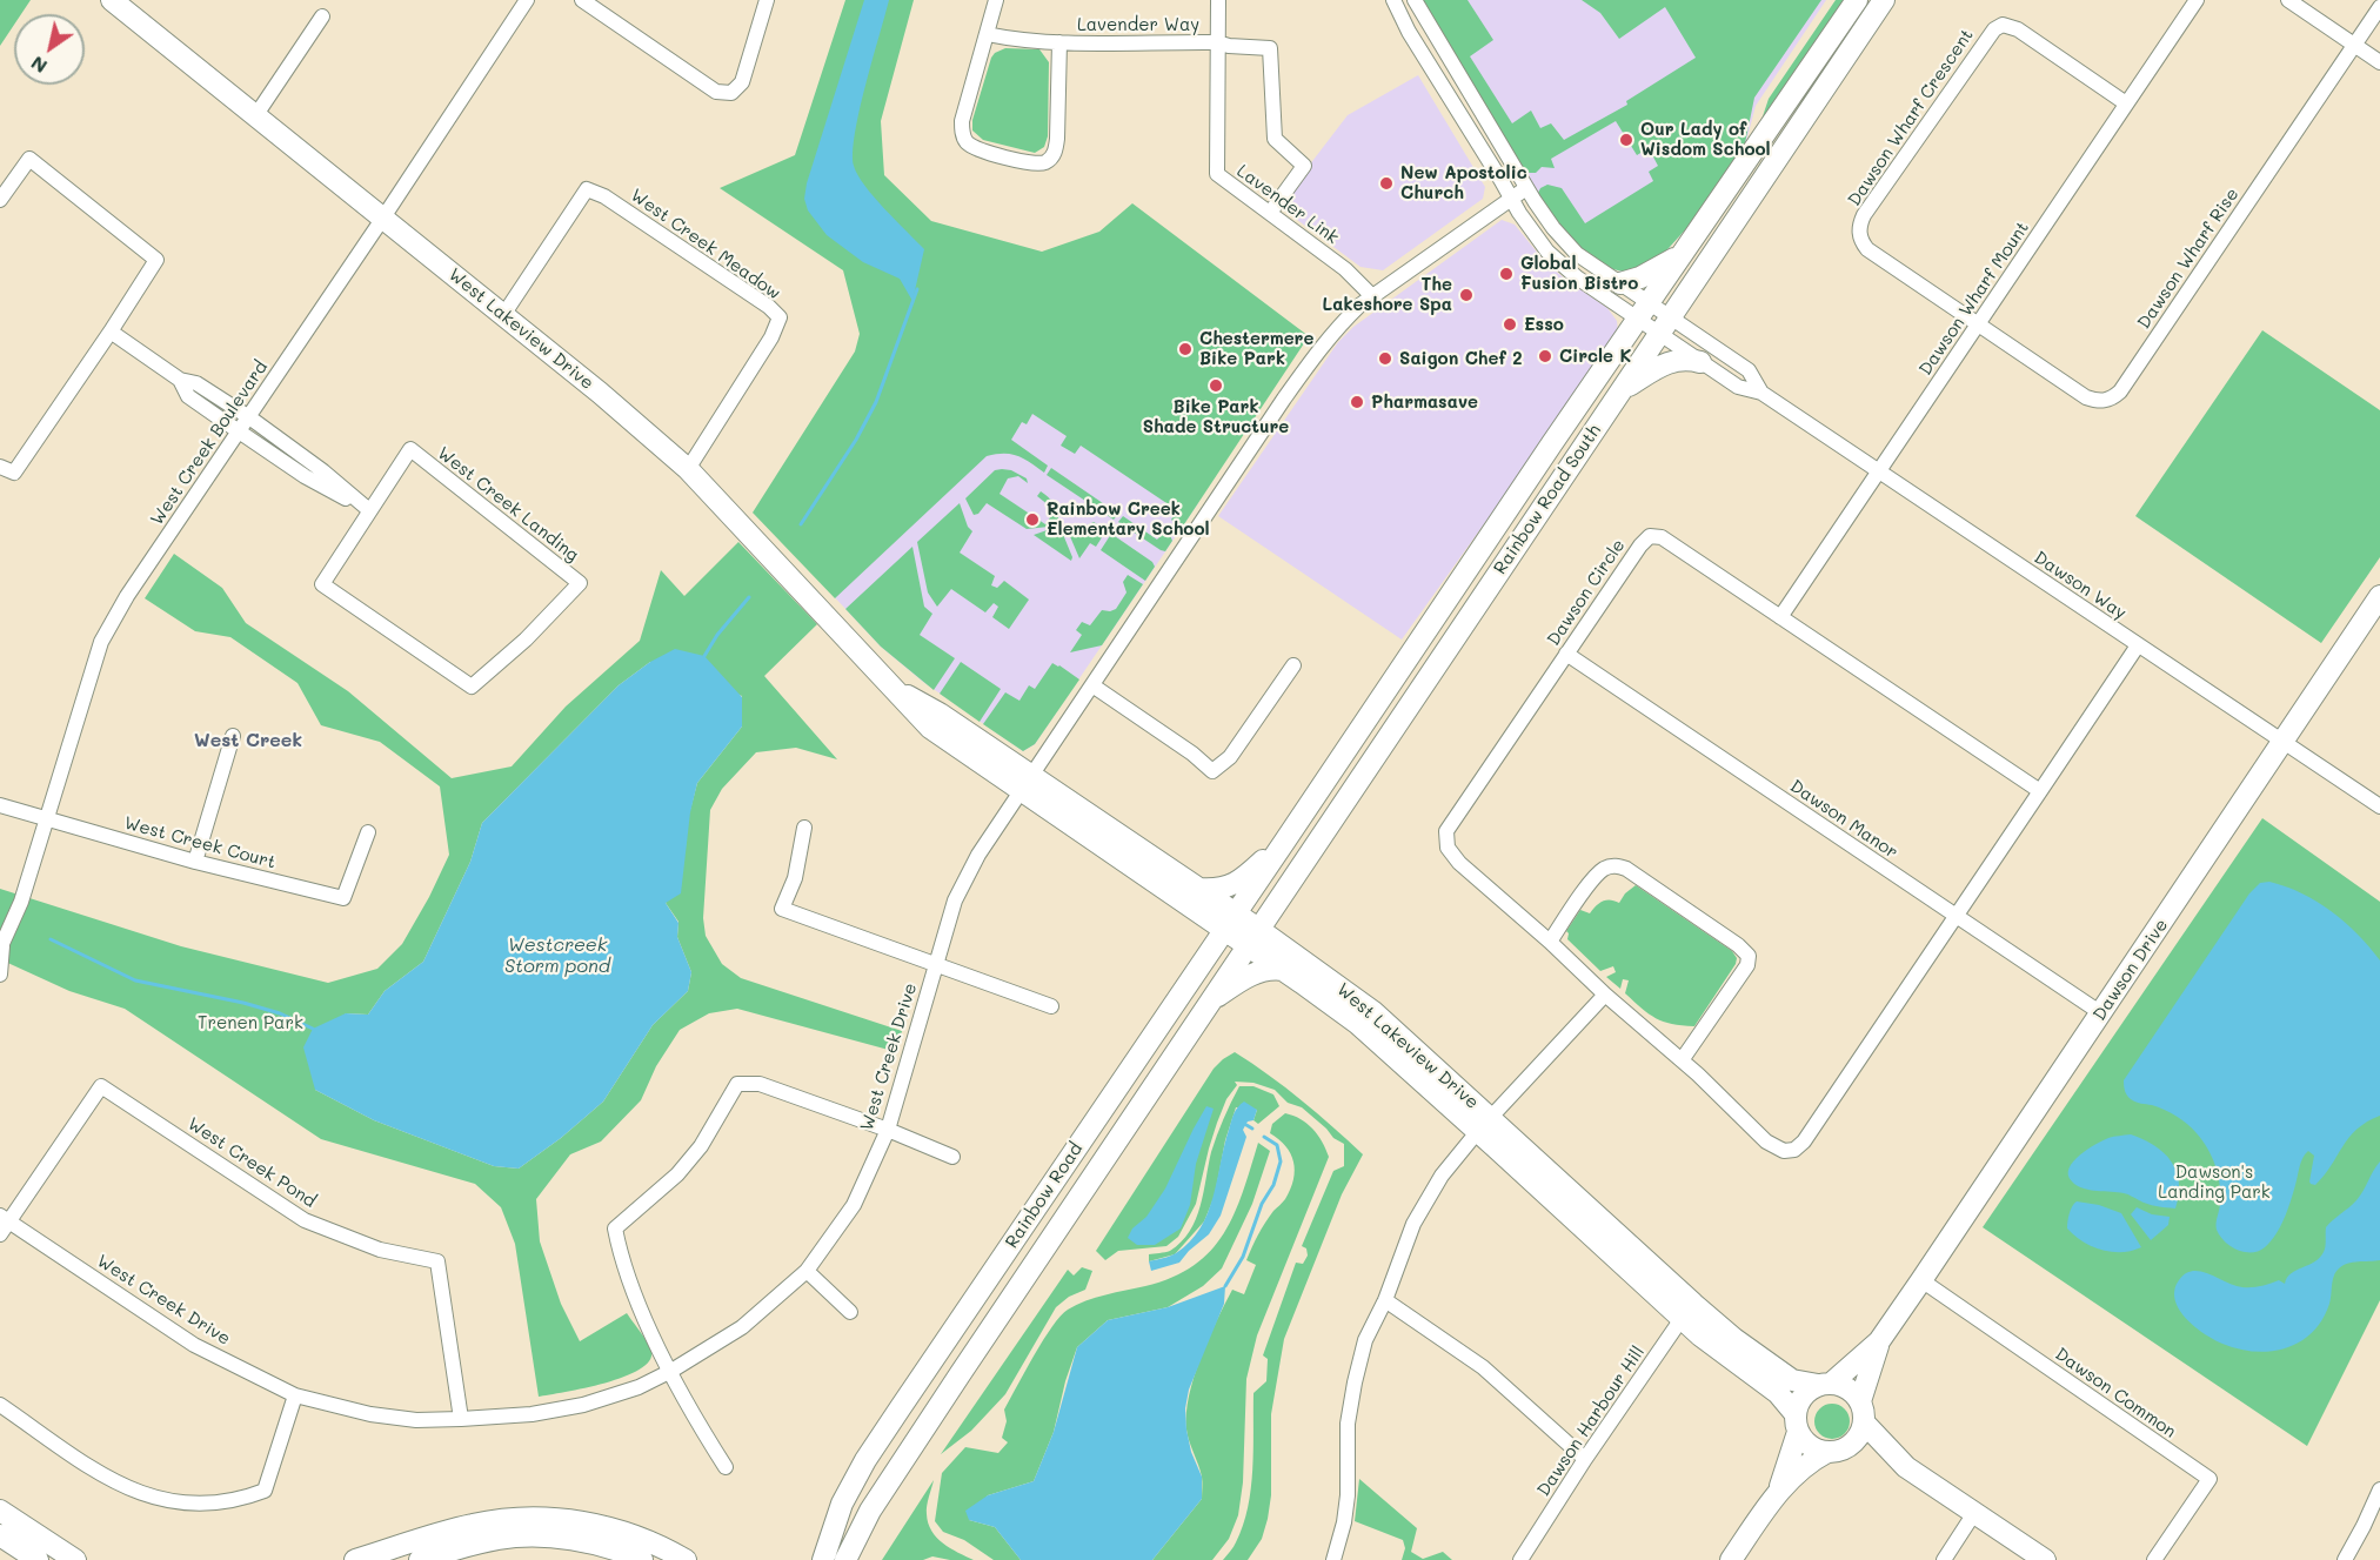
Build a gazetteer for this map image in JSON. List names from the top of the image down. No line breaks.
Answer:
{"streets":{"street":["Lavender Way","Dawson Wharf Crescent","Lavender Link","West Creek Meadow","Dawson Wharf Rise","Dawson Wharf Mount","West Lakeview Drive","West Creek Boulevard","Rainbow Road South","West Creek Landing","Dawson Way","Dawson Circle","Dawson Manor","West Creek Court","Dawson Drive","West Creek Drive","West Creek Pond","Rainbow Road","Dawson Common","Dawson Harbour Hill"]},"crossings":[["Lavender Way","Lavender Link"],["Dawson Wharf Crescent","Dawson Wharf Rise"],["Dawson Wharf Crescent","Dawson Wharf Mount"],["Lavender Link","West Creek Drive"],["West Creek Meadow","West Lakeview Drive"],["Dawson Wharf Rise","Dawson Wharf Mount"],["Dawson Wharf Mount","Dawson Way"],["Dawson Wharf Mount","Dawson Circle"],["West Lakeview Drive","West Creek Boulevard"],["West Lakeview Drive","Rainbow Road South"],["West Lakeview Drive","Dawson Drive"],["West Lakeview Drive","West Creek Drive"],["West Lakeview Drive","Rainbow Road"],["West Lakeview Drive","Dawson Harbour Hill"],["West Creek Boulevard","West Creek Court"],["Rainbow Road South","Dawson Way"],["Rainbow Road South","Rainbow Road"],["Dawson Way","Dawson Circle"],["Dawson Way","Dawson Drive"],["Dawson Circle","Dawson Manor"],["Dawson Manor","Dawson Drive"],["Dawson Drive","Dawson Common"],["West Creek Drive","West Creek Pond"]],"districts":["West Creek"],"water":["Westcreek Storm pond"],"parks":["Trenen Park","Dawson's Landing Park"],"places":["Our Lady of Wisdom School","New Apostolic Church","Global Fusion Bistro","The Lakeshore Spa","Esso","Chestermere Bike Park","Circle K","Saigon Chef 2","Bike Park Shade Structure","Pharmasave","Rainbow Creek Elementary School"],"north":"bottom left"}
